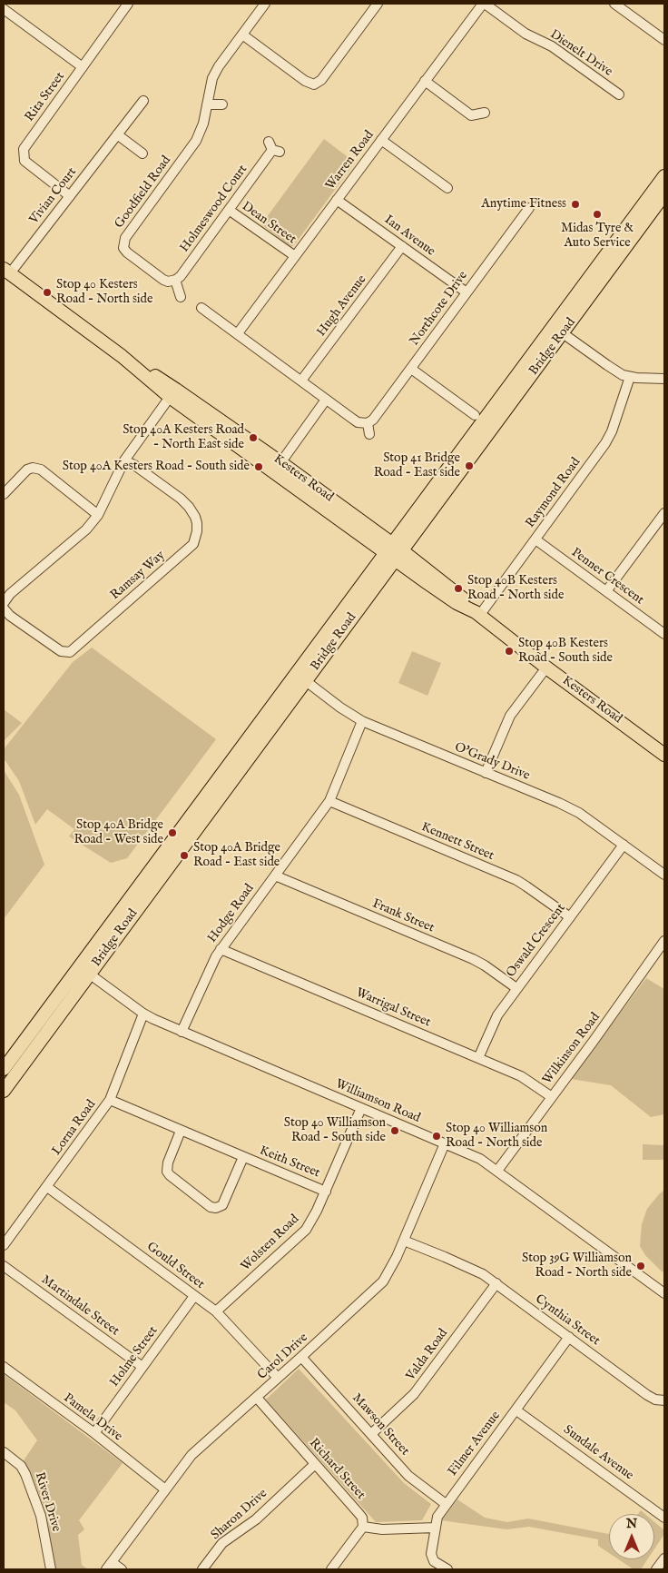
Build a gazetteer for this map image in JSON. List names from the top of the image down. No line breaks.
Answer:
{"streets":{"main road":["Bridge Road","Kesters Road"],"street":["Dienelt Drive","Rita Street","Warren Road","Goodfield Road","Vivian Court","Holmeswood Court","Dean Street","Ian Avenue","Hugh Avenue","Northcote Drive","Raymond Road","Ramsay Way","Penner Crescent","O'Grady Drive","Kennett Street","Hodge Road","Frank Street","Oswald Crescent","Warrigal Street","Wilkinson Road","Williamson Road","Lorna Road","Keith Street","Wolsten Road","Gould Street","Martindale Street","Cynthia Street","Valda Road","Holme Street","Carol Drive","Pamela Drive","Mawson Street","Filmer Avenue","Sundale Avenue","Richard Street","River Drive","Sharon Drive"]},"crossings":[["Dienelt Drive","Warren Road"],["Rita Street","Vivian Court"],["Warren Road","Dean Street"],["Warren Road","Ian Avenue"],["Goodfield Road","Holmeswood Court"],["Vivian Court","Kesters Road"],["Holmeswood Court","Dean Street"],["Ian Avenue","Hugh Avenue"],["Ian Avenue","Northcote Drive"],["Bridge Road","Kesters Road"],["Bridge Road","O'Grady Drive"],["Bridge Road","Williamson Road"],["Kesters Road","Raymond Road"],["Raymond Road","Penner Crescent"],["O'Grady Drive","Hodge Road"],["O'Grady Drive","Oswald Crescent"],["Kennett Street","Hodge Road"],["Kennett Street","Oswald Crescent"],["Hodge Road","Frank Street"],["Hodge Road","Warrigal Street"],["Hodge Road","Williamson Road"],["Frank Street","Oswald Crescent"],["Oswald Crescent","Warrigal Street"],["Warrigal Street","Wilkinson Road"],["Wilkinson Road","Williamson Road"],["Williamson Road","Lorna Road"],["Williamson Road","Wolsten Road"],["Williamson Road","Carol Drive"],["Lorna Road","Keith Street"],["Lorna Road","Gould Street"],["Keith Street","Wolsten Road"],["Wolsten Road","Gould Street"],["Gould Street","Holme Street"],["Gould Street","Carol Drive"],["Martindale Street","Holme Street"],["Cynthia Street","Valda Road"],["Cynthia Street","Carol Drive"],["Cynthia Street","Filmer Avenue"],["Valda Road","Mawson Street"],["Holme Street","Pamela Drive"],["Carol Drive","Pamela Drive"],["Carol Drive","Mawson Street"],["Carol Drive","Richard Street"],["Mawson Street","Filmer Avenue"],["Filmer Avenue","Sundale Avenue"],["Richard Street","Sharon Drive"]],"places":["Anytime Fitness","Midas Tyre & Auto Service","Stop 40 Kesters Road - North side","Stop 40A Kesters Road - North East side","Stop 41 Bridge Road - East side","Stop 40A Kesters Road - South side","Stop 40B Kesters Road - North side","Stop 40B Kesters Road - South side","Stop 40A Bridge Road - West side","Stop 40A Bridge Road - East side","Stop 40 Williamson Road - South side","Stop 40 Williamson Road - North side","Stop 39G Williamson Road - North side"],"north":"top"}
